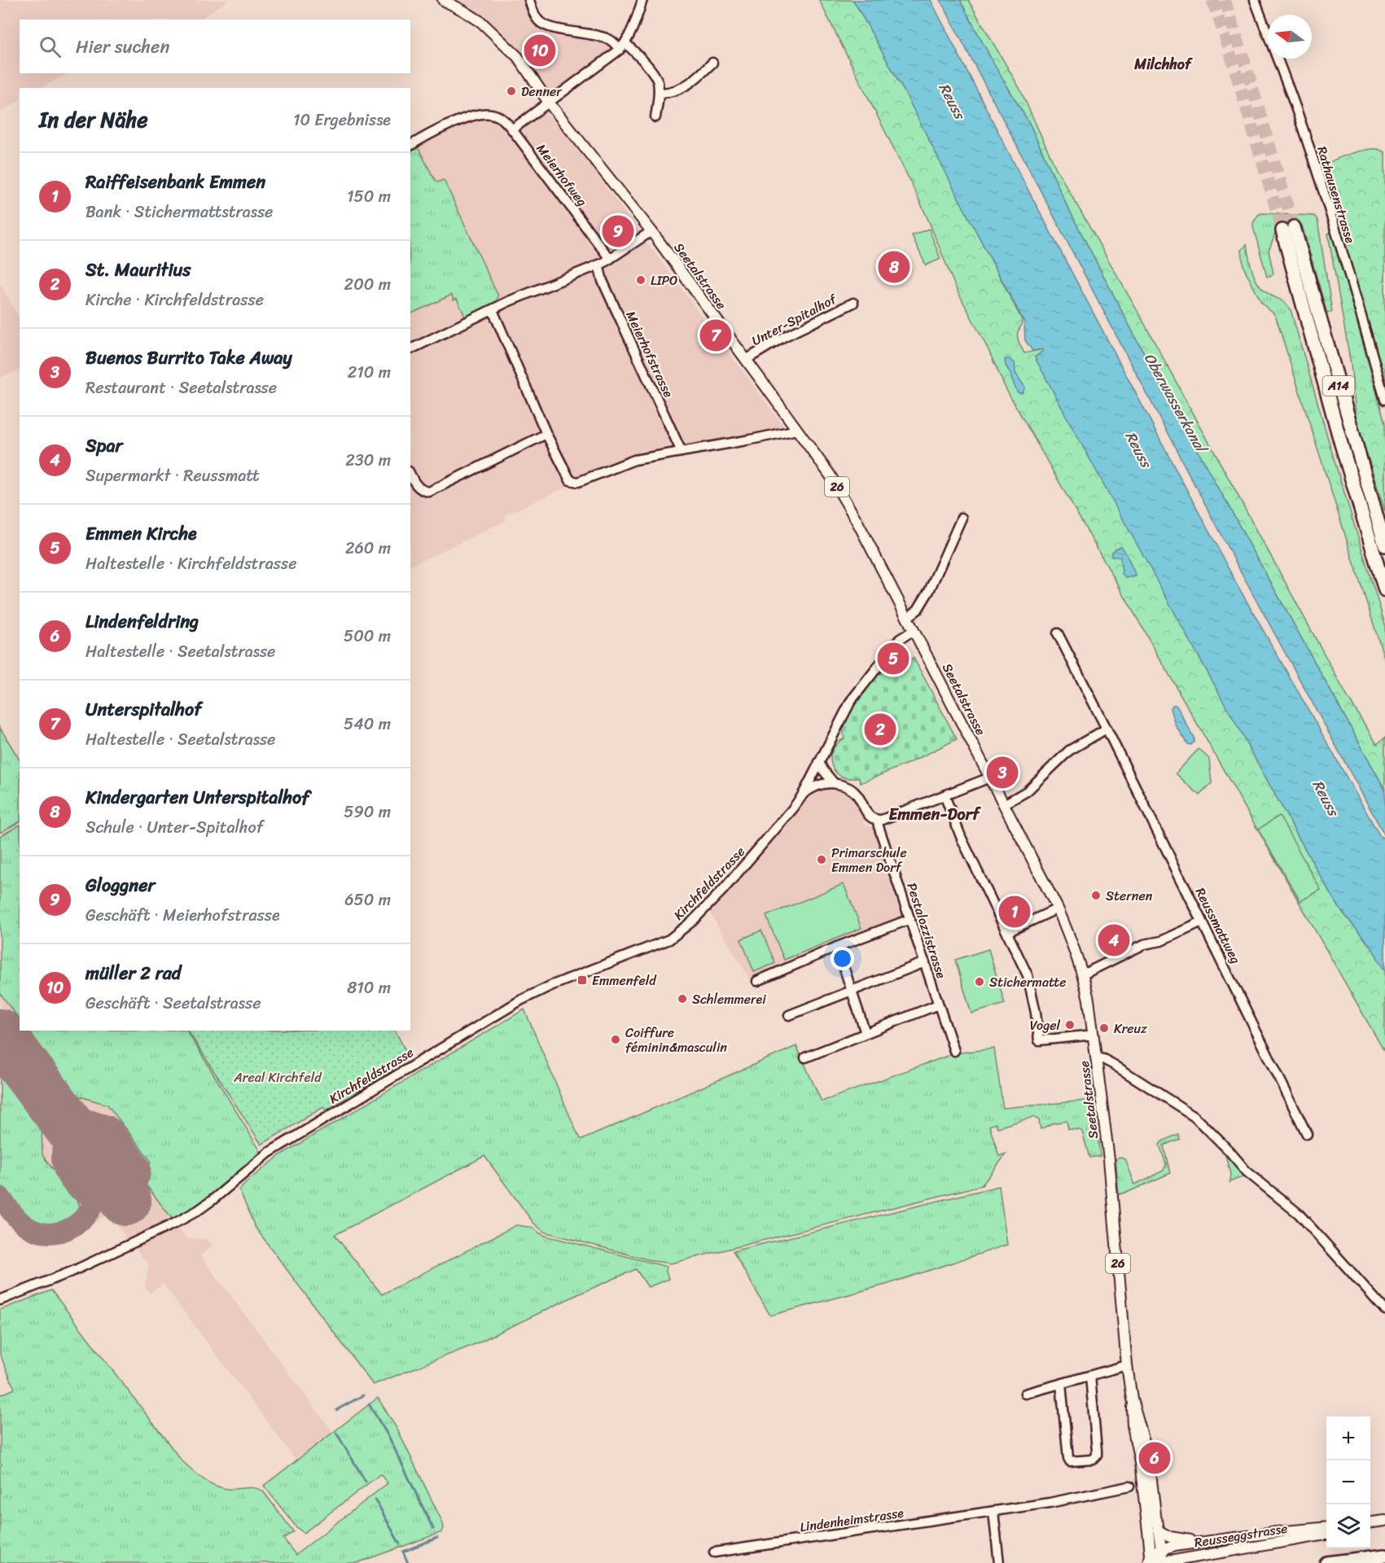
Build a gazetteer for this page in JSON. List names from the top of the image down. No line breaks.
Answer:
{"streets":{"highway":["A14"],"main road":["Seetalstrasse","26","Reusseggstrasse"],"street":["Meierhofweg","Rathausenstrasse","Unter-Spitalhof","Meierhofstrasse","Kirchfeldstrasse","Reussmattweg","Pestalozzistrasse","Lindenheimstrasse"]},"crossings":[["Seetalstrasse","Unter-Spitalhof"],["Seetalstrasse","Kirchfeldstrasse"],["Seetalstrasse","Reusseggstrasse"]],"districts":["Milchhof","Emmen-Dorf"],"water":["Reuss","Oberwasserkanal"],"parks":["Areal Kirchfeld"],"places":{"other":["Denner","LIPO","Primarschule Emmen Dorf","Sternen","Stichermatte","Schlemmerei","Vogel","Kreuz","Coiffure féminin&masculin"],"transit":["Emmenfeld"]},"north":"left","page":{"search":"Hier suchen","pins":["10","9","8","7","5","2","3","1","4","6"],"heading":["In der Nähe","10 Ergebnisse"],"list":[{"mark":"1","name":"Raiffeisenbank Emmen","note":"Bank · Stichermattstrasse","value":"150 m"},{"mark":"2","name":"St. Mauritius","note":"Kirche · Kirchfeldstrasse","value":"200 m"},{"mark":"3","name":"Buenos Burrito Take Away","note":"Restaurant · Seetalstrasse","value":"210 m"},{"mark":"4","name":"Spar","note":"Supermarkt · Reussmatt","value":"230 m"},{"mark":"5","name":"Emmen Kirche","note":"Haltestelle · Kirchfeldstrasse","value":"260 m"},{"mark":"6","name":"Lindenfeldring","note":"Haltestelle · Seetalstrasse","value":"500 m"},{"mark":"7","name":"Unterspitalhof","note":"Haltestelle · Seetalstrasse","value":"540 m"},{"mark":"8","name":"Kindergarten Unterspitalhof","note":"Schule · Unter-Spitalhof","value":"590 m"},{"mark":"9","name":"Gloggner","note":"Geschäft · Meierhofstrasse","value":"650 m"},{"mark":"10","name":"müller 2 rad","note":"Geschäft · Seetalstrasse","value":"810 m"}],"map_buttons":["+","−"]}}
